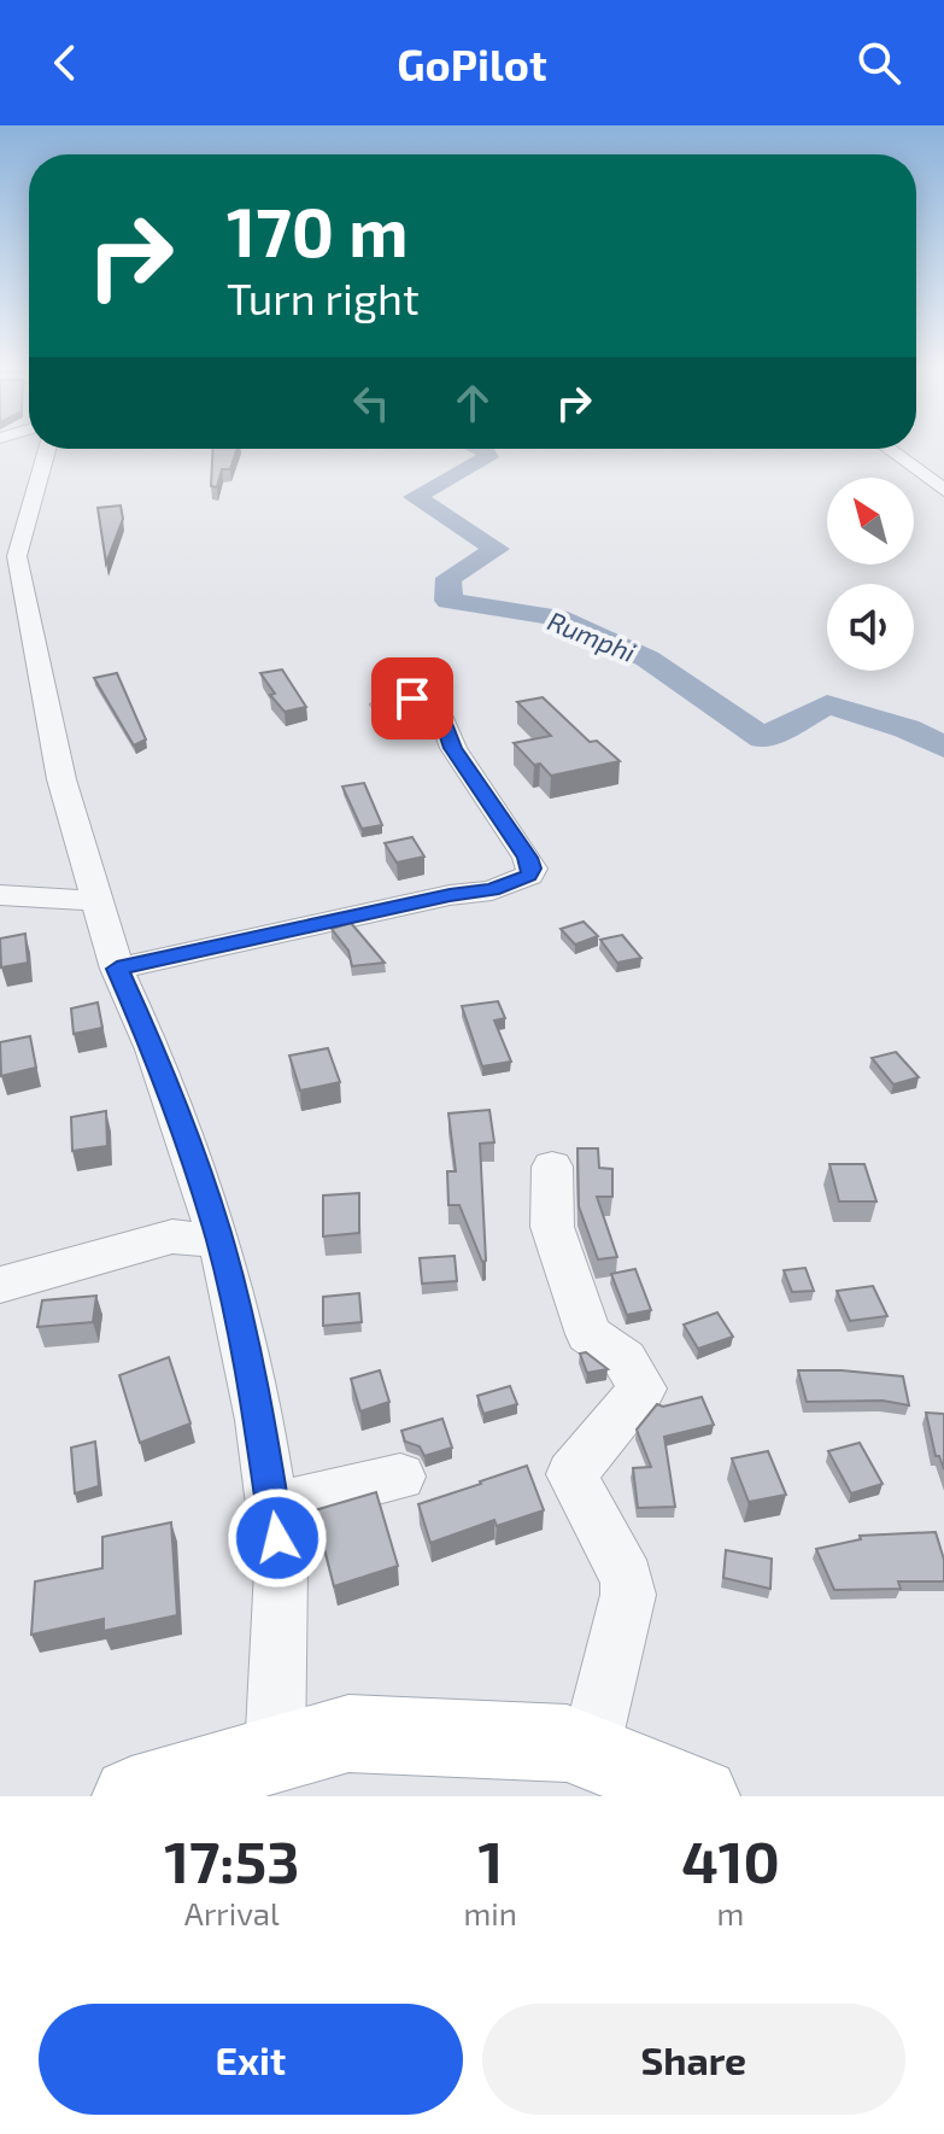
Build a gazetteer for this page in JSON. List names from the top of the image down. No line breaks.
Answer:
{"water":["Rumphi"],"north":"top left","page":{"header":"GoPilot","turn":["170 m","Turn right"],"eta":["17:53","Arrival","1","min","410","m"],"buttons":["Exit","Share"]}}
